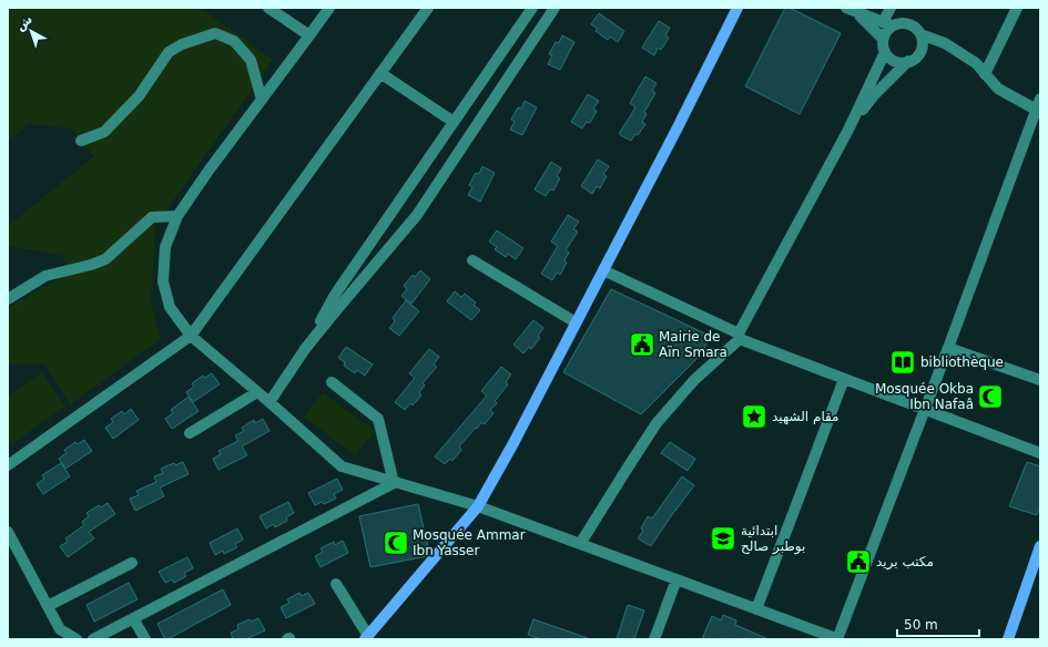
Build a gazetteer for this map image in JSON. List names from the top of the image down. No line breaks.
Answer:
{"places":{"public building":["Mairie de Aïn Smara","مكتب بريد"],"library":["bibliothèque"],"mosque":["Mosquée Okba Ibn Nafaâ","Mosquée Ammar Ibn Yasser"],"place":["مقام الشهيد"],"school or university":["ابتدائية بوطبر صالح"]},"scale_bar":"50 m","north":"top left"}
